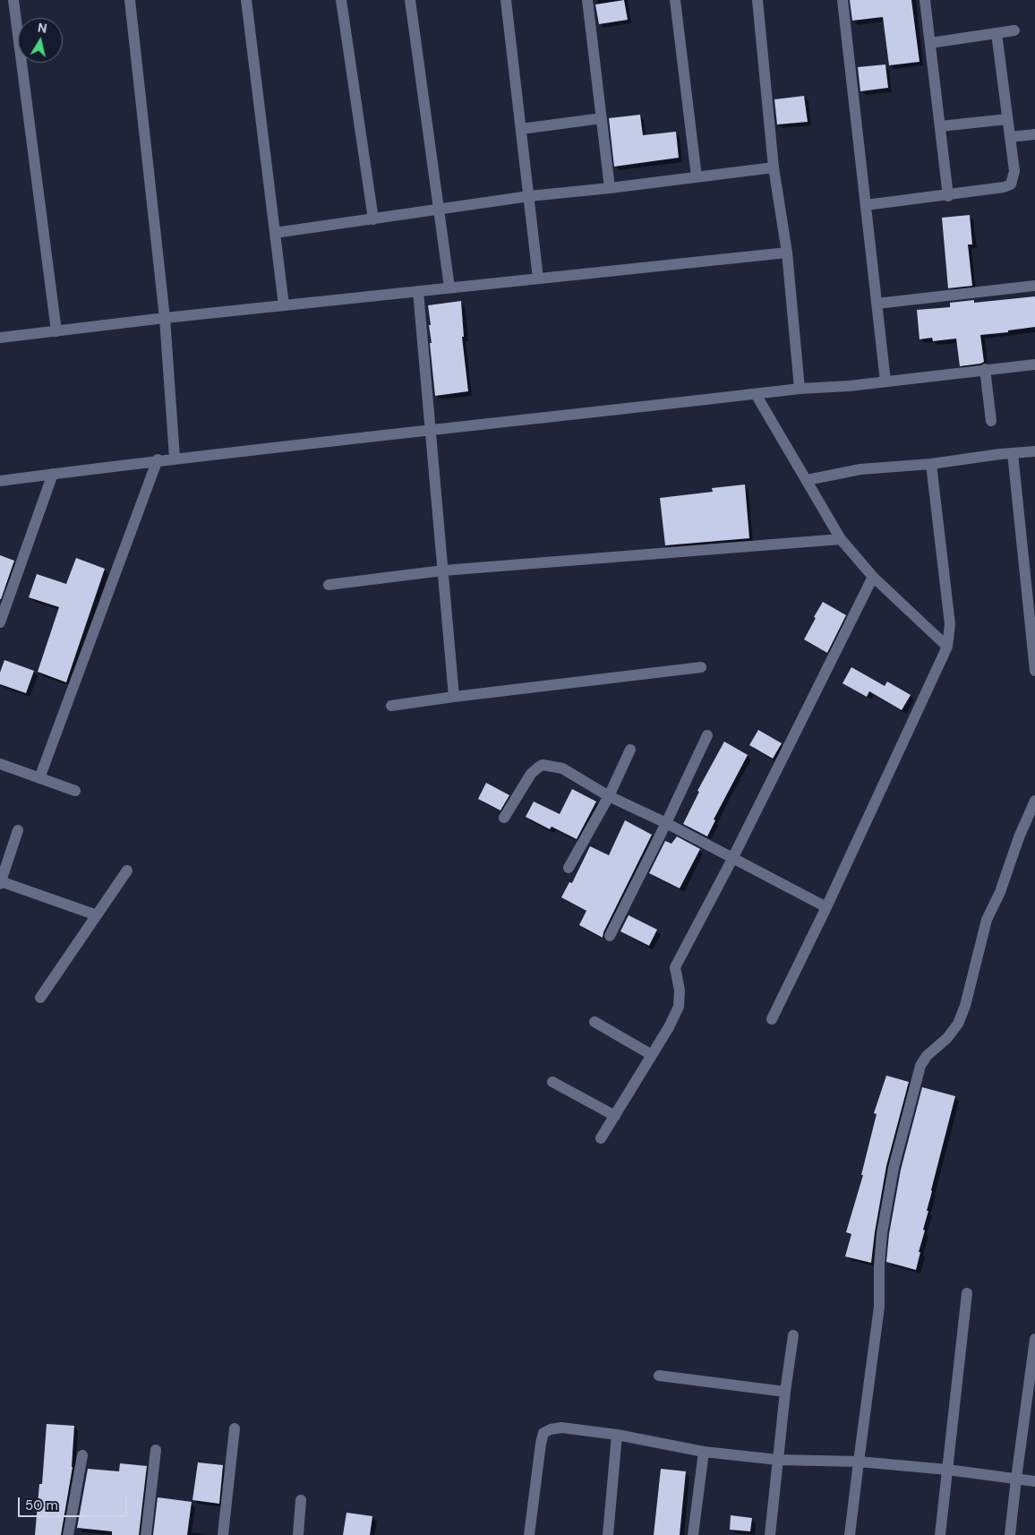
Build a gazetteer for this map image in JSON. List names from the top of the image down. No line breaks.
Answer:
{"scale_bar":"50 m","north":"top"}
